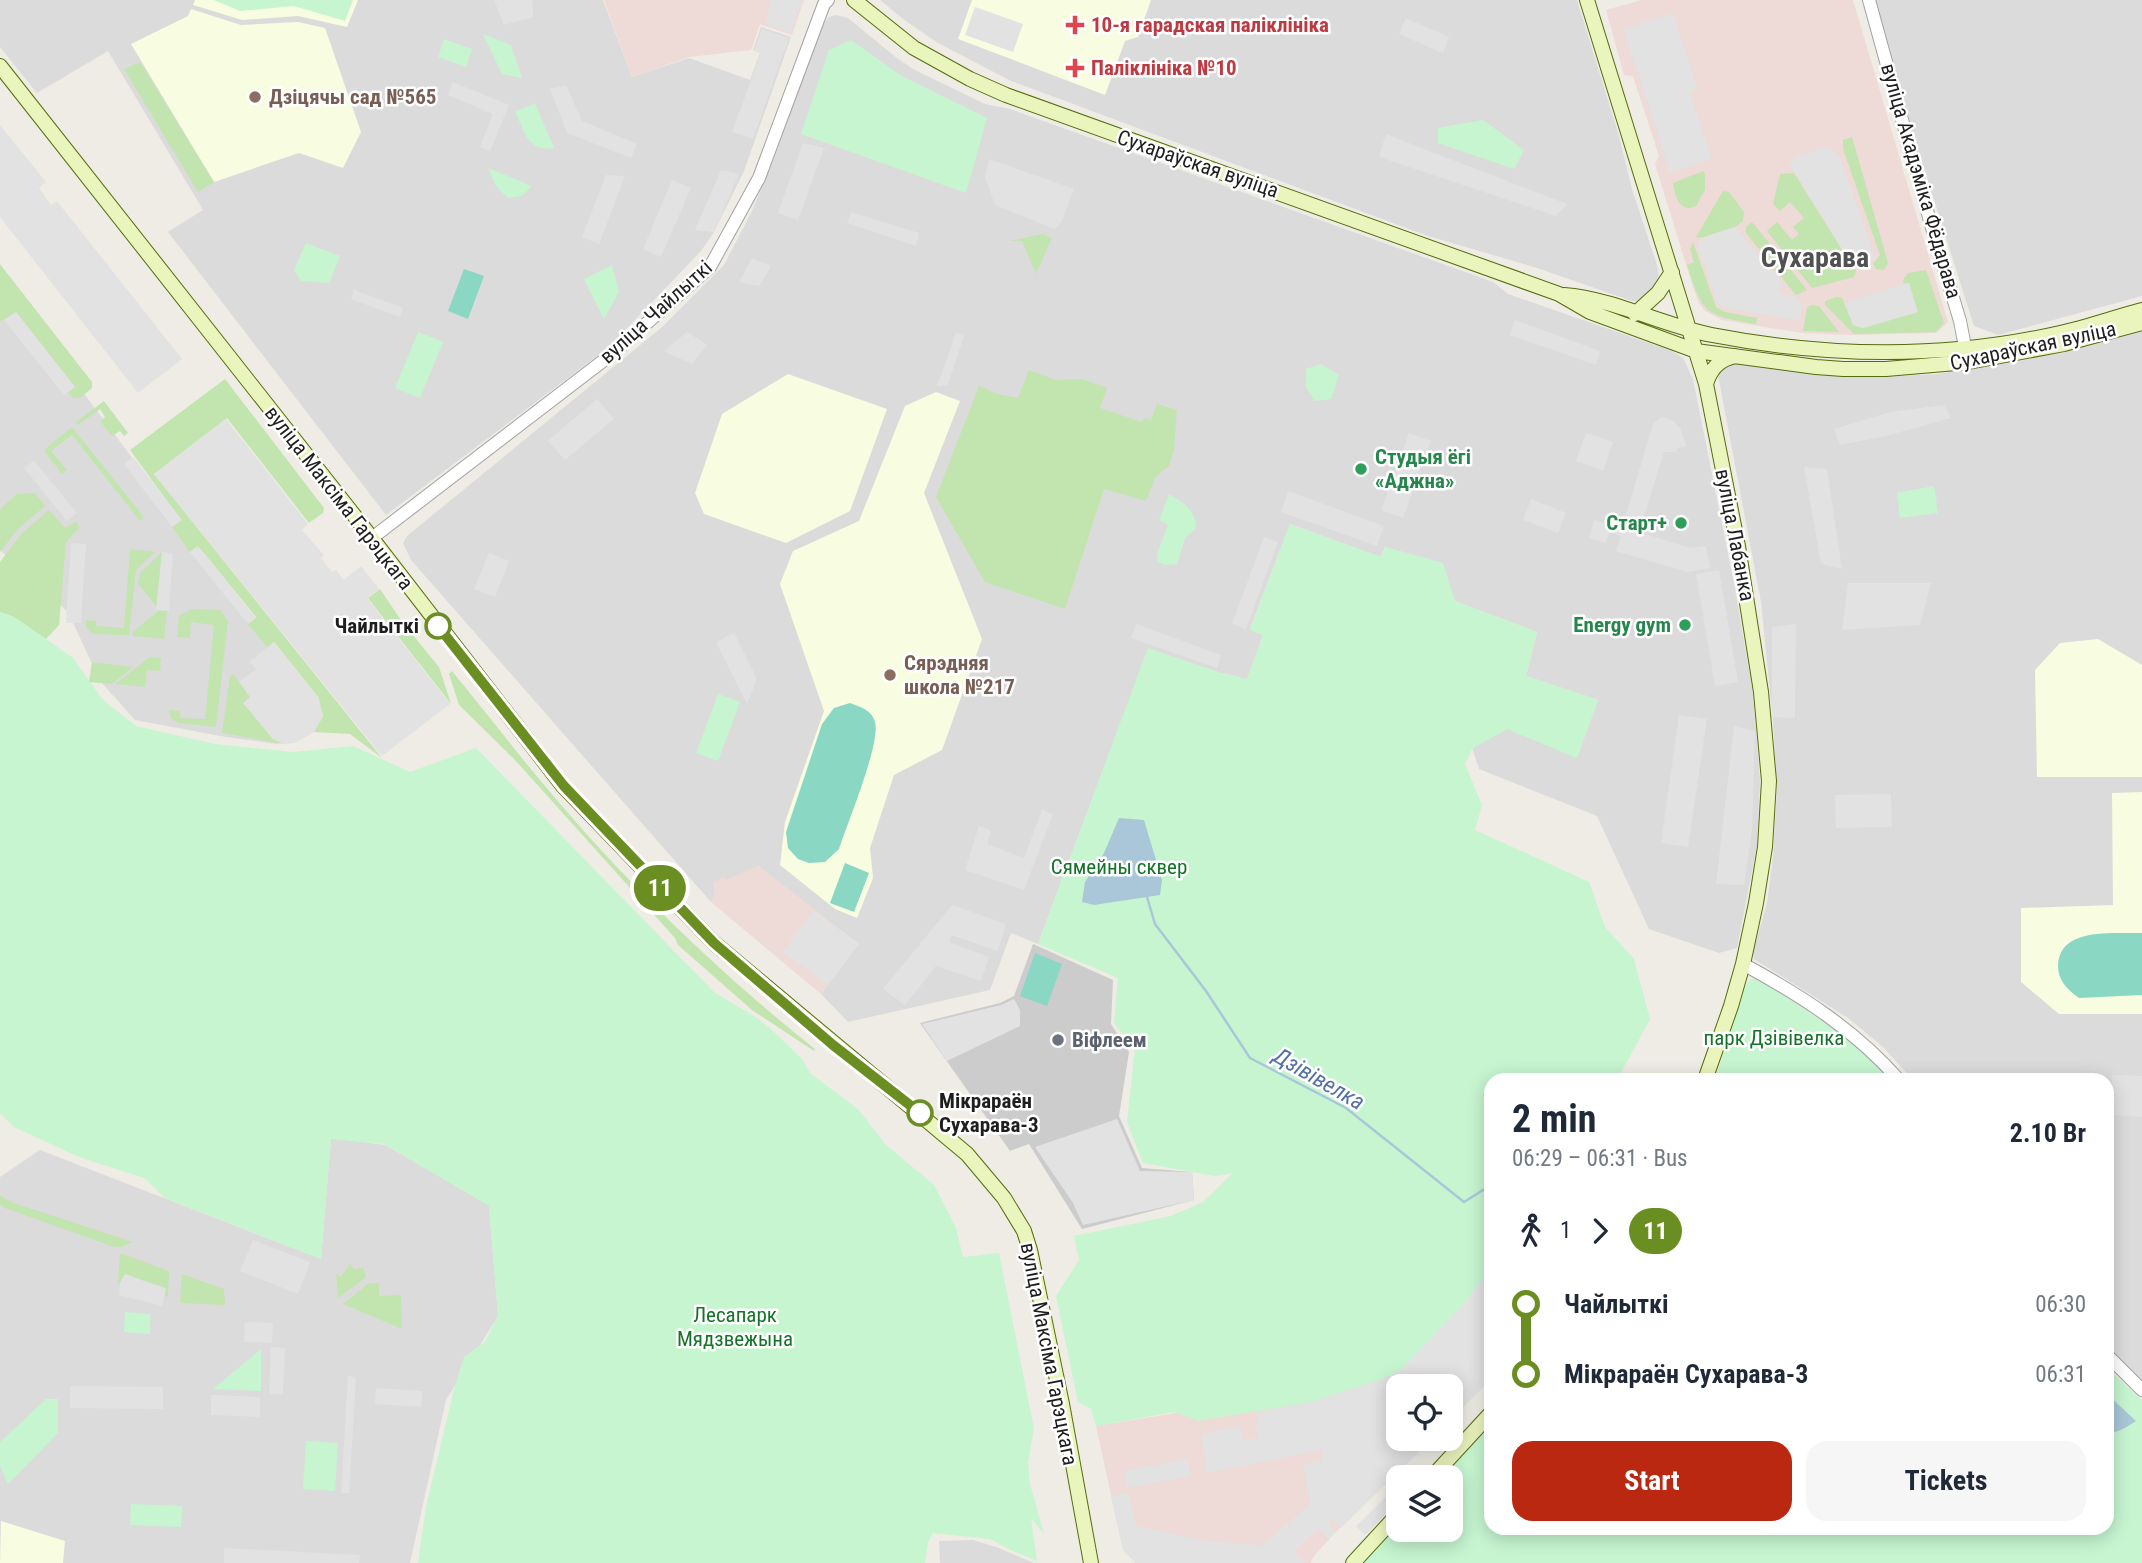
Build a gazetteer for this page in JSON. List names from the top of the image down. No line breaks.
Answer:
{"streets":{"main road":["Сухараўская вуліца","вуліца Максіма Гарэцкага","вуліца Лабанка"],"street":["вуліца Акадэміка Фёдарава","вуліца Чайлыткі"]},"crossings":[["Сухараўская вуліца","вуліца Акадэміка Фёдарава"],["Сухараўская вуліца","вуліца Лабанка"],["вуліца Чайлыткі","вуліца Максіма Гарэцкага"]],"districts":["Сухарава"],"water":["Дзівівелка"],"parks":["Сямейны сквер","парк Дзівівелка","Лесапарк Мядзвежына"],"places":{"health":["10-я гарадская паліклініка","Паліклініка №10"],"other":["Дзіцячы сад №565","Студыя ёгі «Аджна»","Старт+","Energy gym","Чайлыткі","Сярэдняя школа №217","Віфлеем","Мікрараён Сухарава-3"]},"lines":["bus line 11"],"page":{"on_map":"11","heading":["2 min","06:29 – 06:31 · Bus","2.10 Br"],"legs":["1","11"],"list":[{"name":"Чайлыткі","value":"06:30"},{"name":"Мікрараён Сухарава-3","value":"06:31"}],"buttons":["Start","Tickets"]}}
